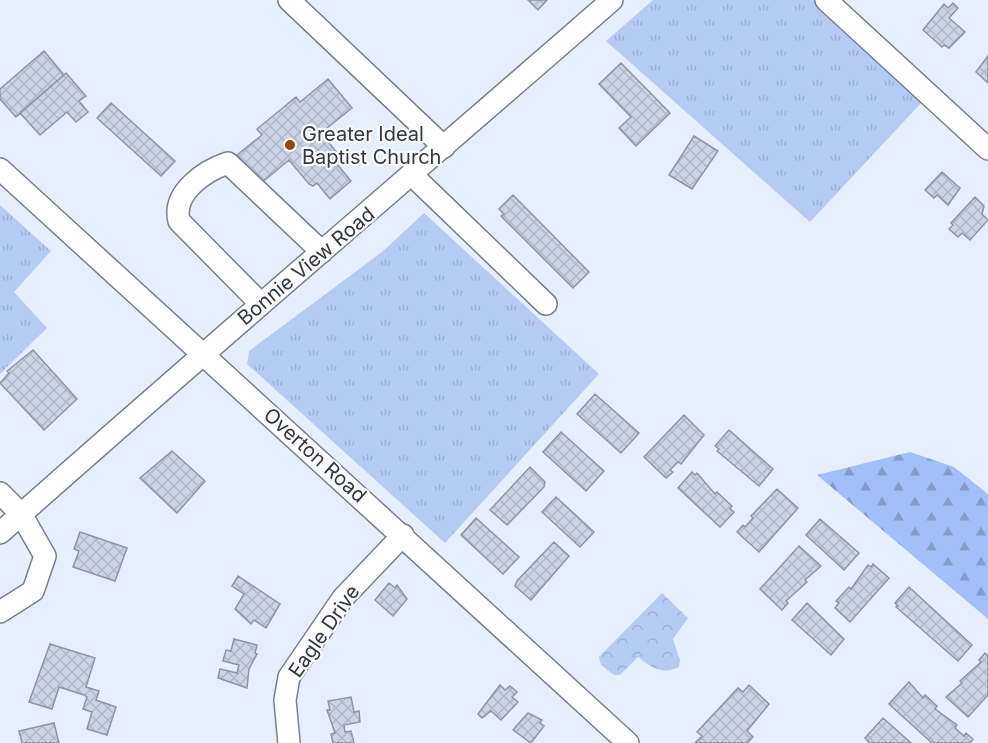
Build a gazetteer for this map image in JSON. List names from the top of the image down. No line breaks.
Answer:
{"streets":{"street":["Bonnie View Road","Overton Road","Eagle Drive"]},"crossings":[["Bonnie View Road","Overton Road"],["Overton Road","Eagle Drive"]],"places":["Greater Ideal Baptist Church"]}
